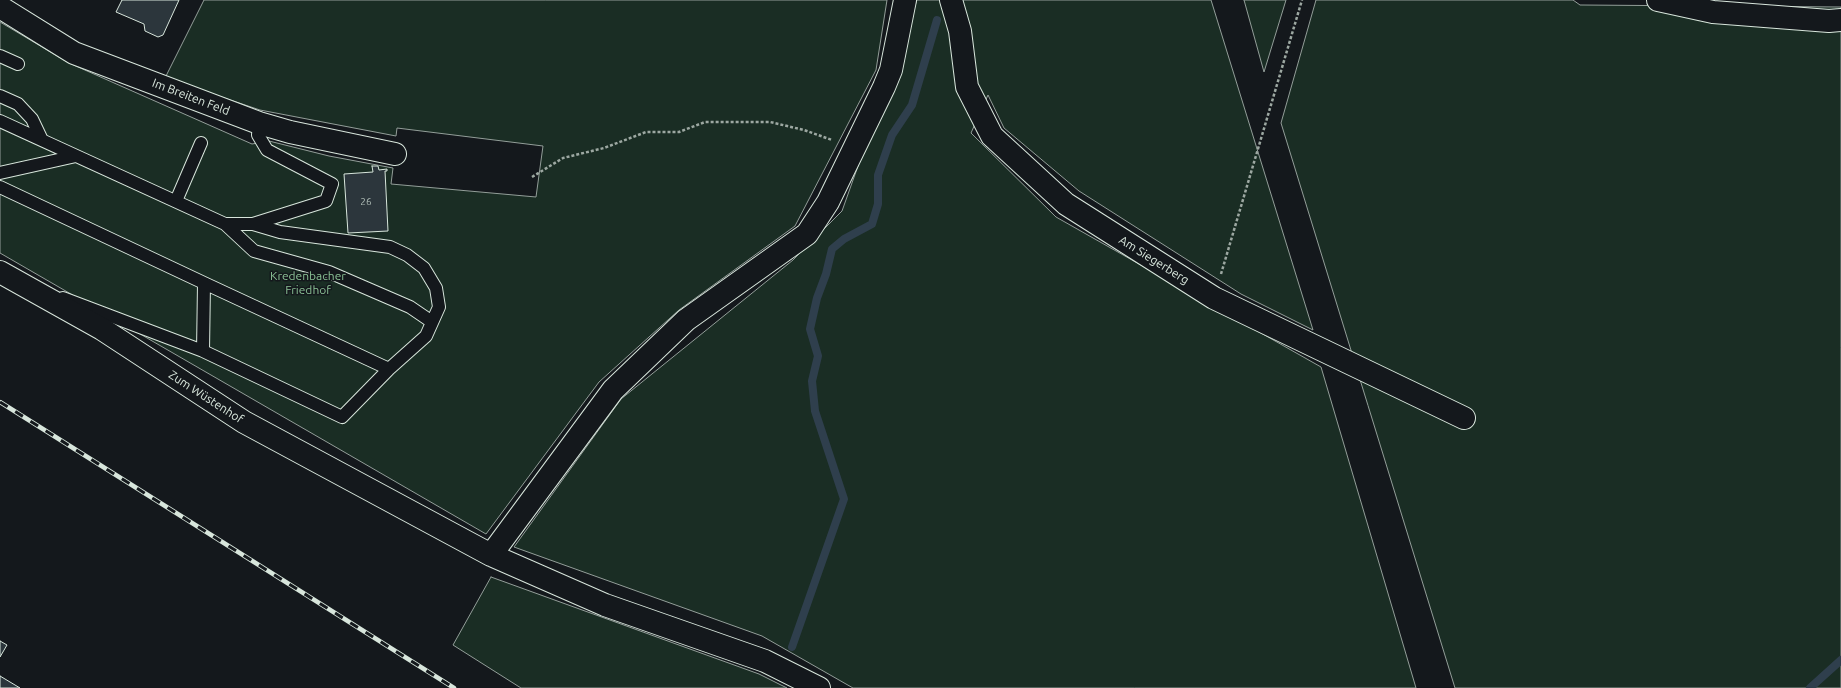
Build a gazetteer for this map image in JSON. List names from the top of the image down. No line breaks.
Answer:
{"streets":{"street":["Im Breiten Feld","Am Siegerberg","Zum Wüstenhof"]},"parks":["Kredenbacher Friedhof"],"house_numbers":["26"]}
